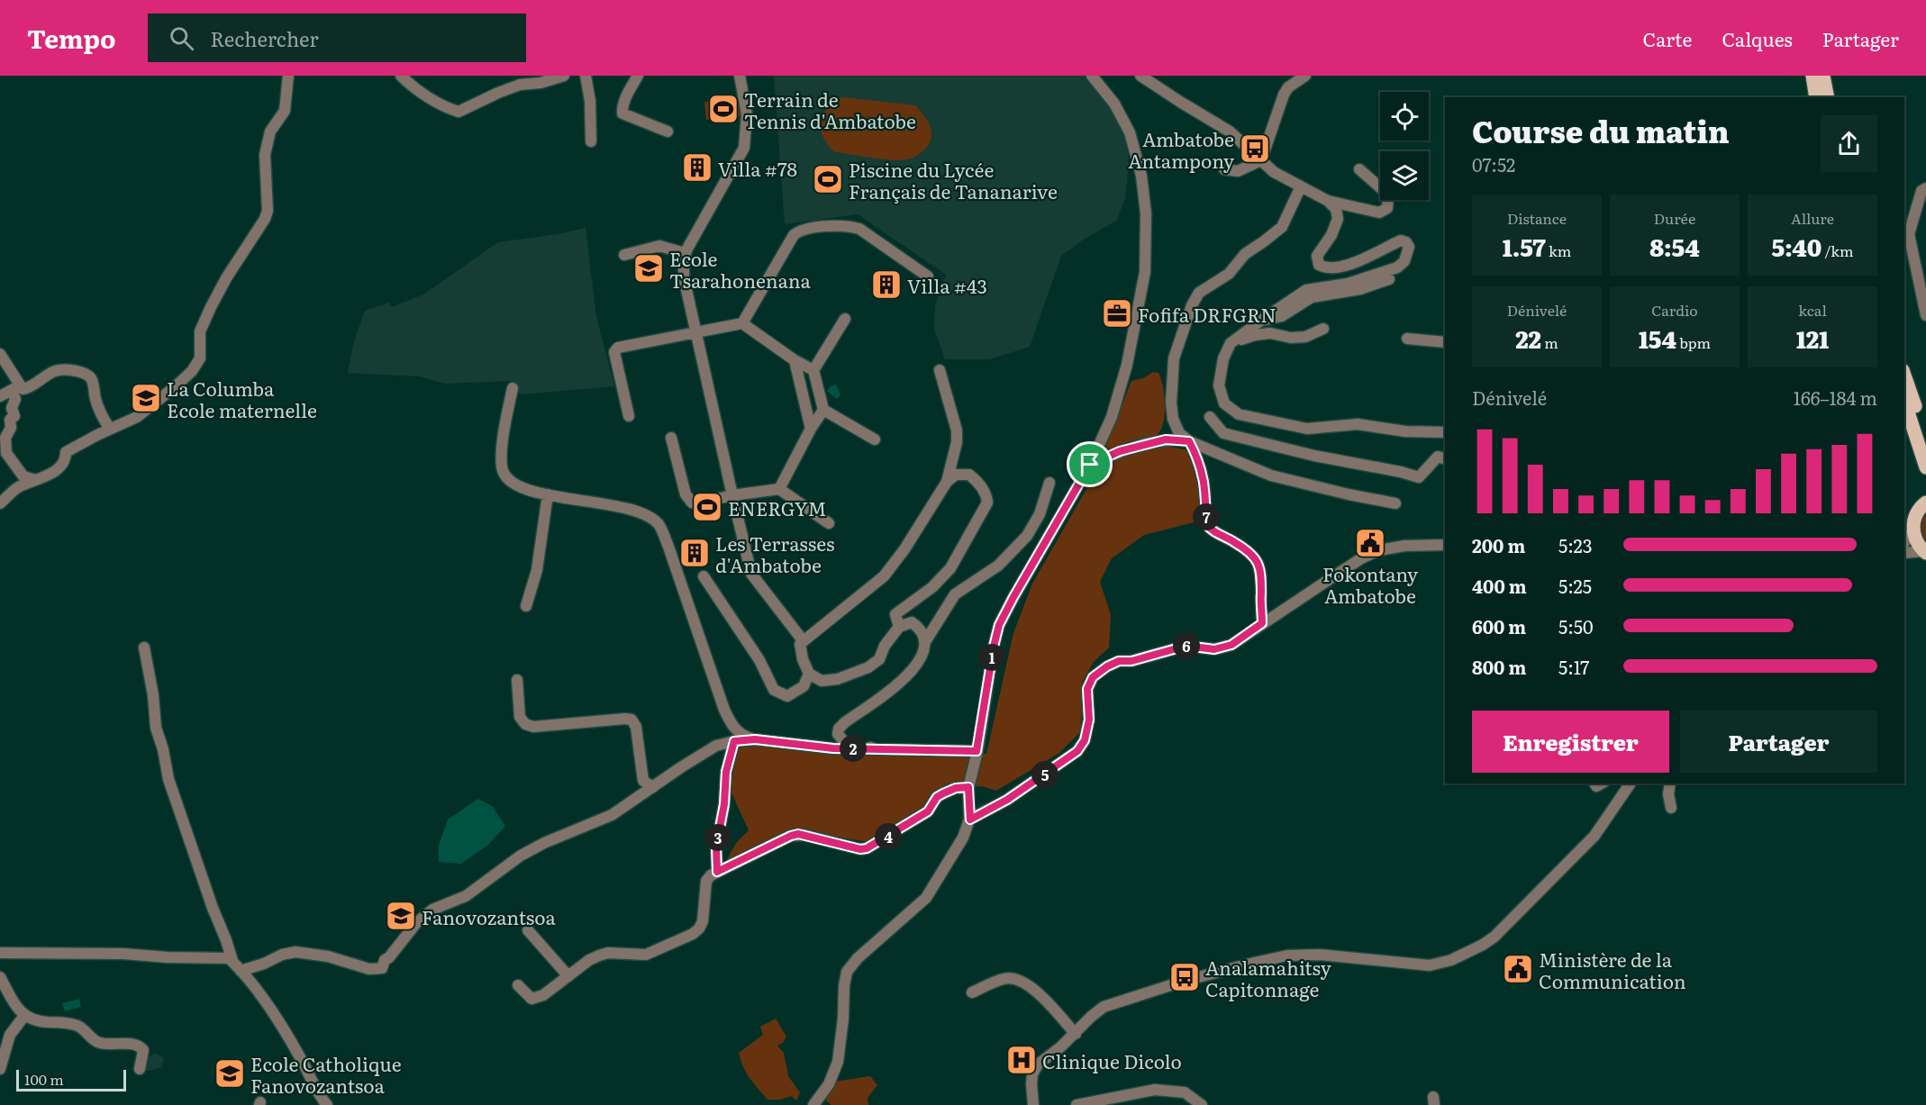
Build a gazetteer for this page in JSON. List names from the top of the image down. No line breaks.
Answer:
{"places":{"sports":["Terrain de Tennis d'Ambatobe","Piscine du Lycée Français de Tananarive","ENERGYM"],"bus stop":["Ambatobe Antampony","Analamahitsy Capitonnage"],"building":["Villa #78","Villa #43","Les Terrasses d'Ambatobe"],"school or university":["Ecole Tsarahonenana","La Columba Ecole maternelle","Fanovozantsoa","Ecole Catholique Fanovozantsoa"],"office":["Fofifa DRFGRN"],"public building":["Fokontany Ambatobe","Ministère de la Communication"],"hospital":["Clinique Dicolo"]},"scale_bar":"100 m","page":{"header":"Tempo","search":"Rechercher","nav":["Carte","Calques","Partager"],"heading":["Course du matin","07:52"],"stats":[["Distance","1.57 km"],["Durée","8:54"],["Allure","5:40 /km"],["Dénivelé","22 m"],["Cardio","154 bpm"],["kcal","121"]],"chart":["Dénivelé","166–184 m"],"pins":["7","6","1","2","5","4","3"],"list":[{"name":"200 m","note":"5:23"},{"name":"400 m","note":"5:25"},{"name":"600 m","note":"5:50"},{"name":"800 m","note":"5:17"}],"buttons":["Enregistrer","Partager"],"scale":"100 m"}}
